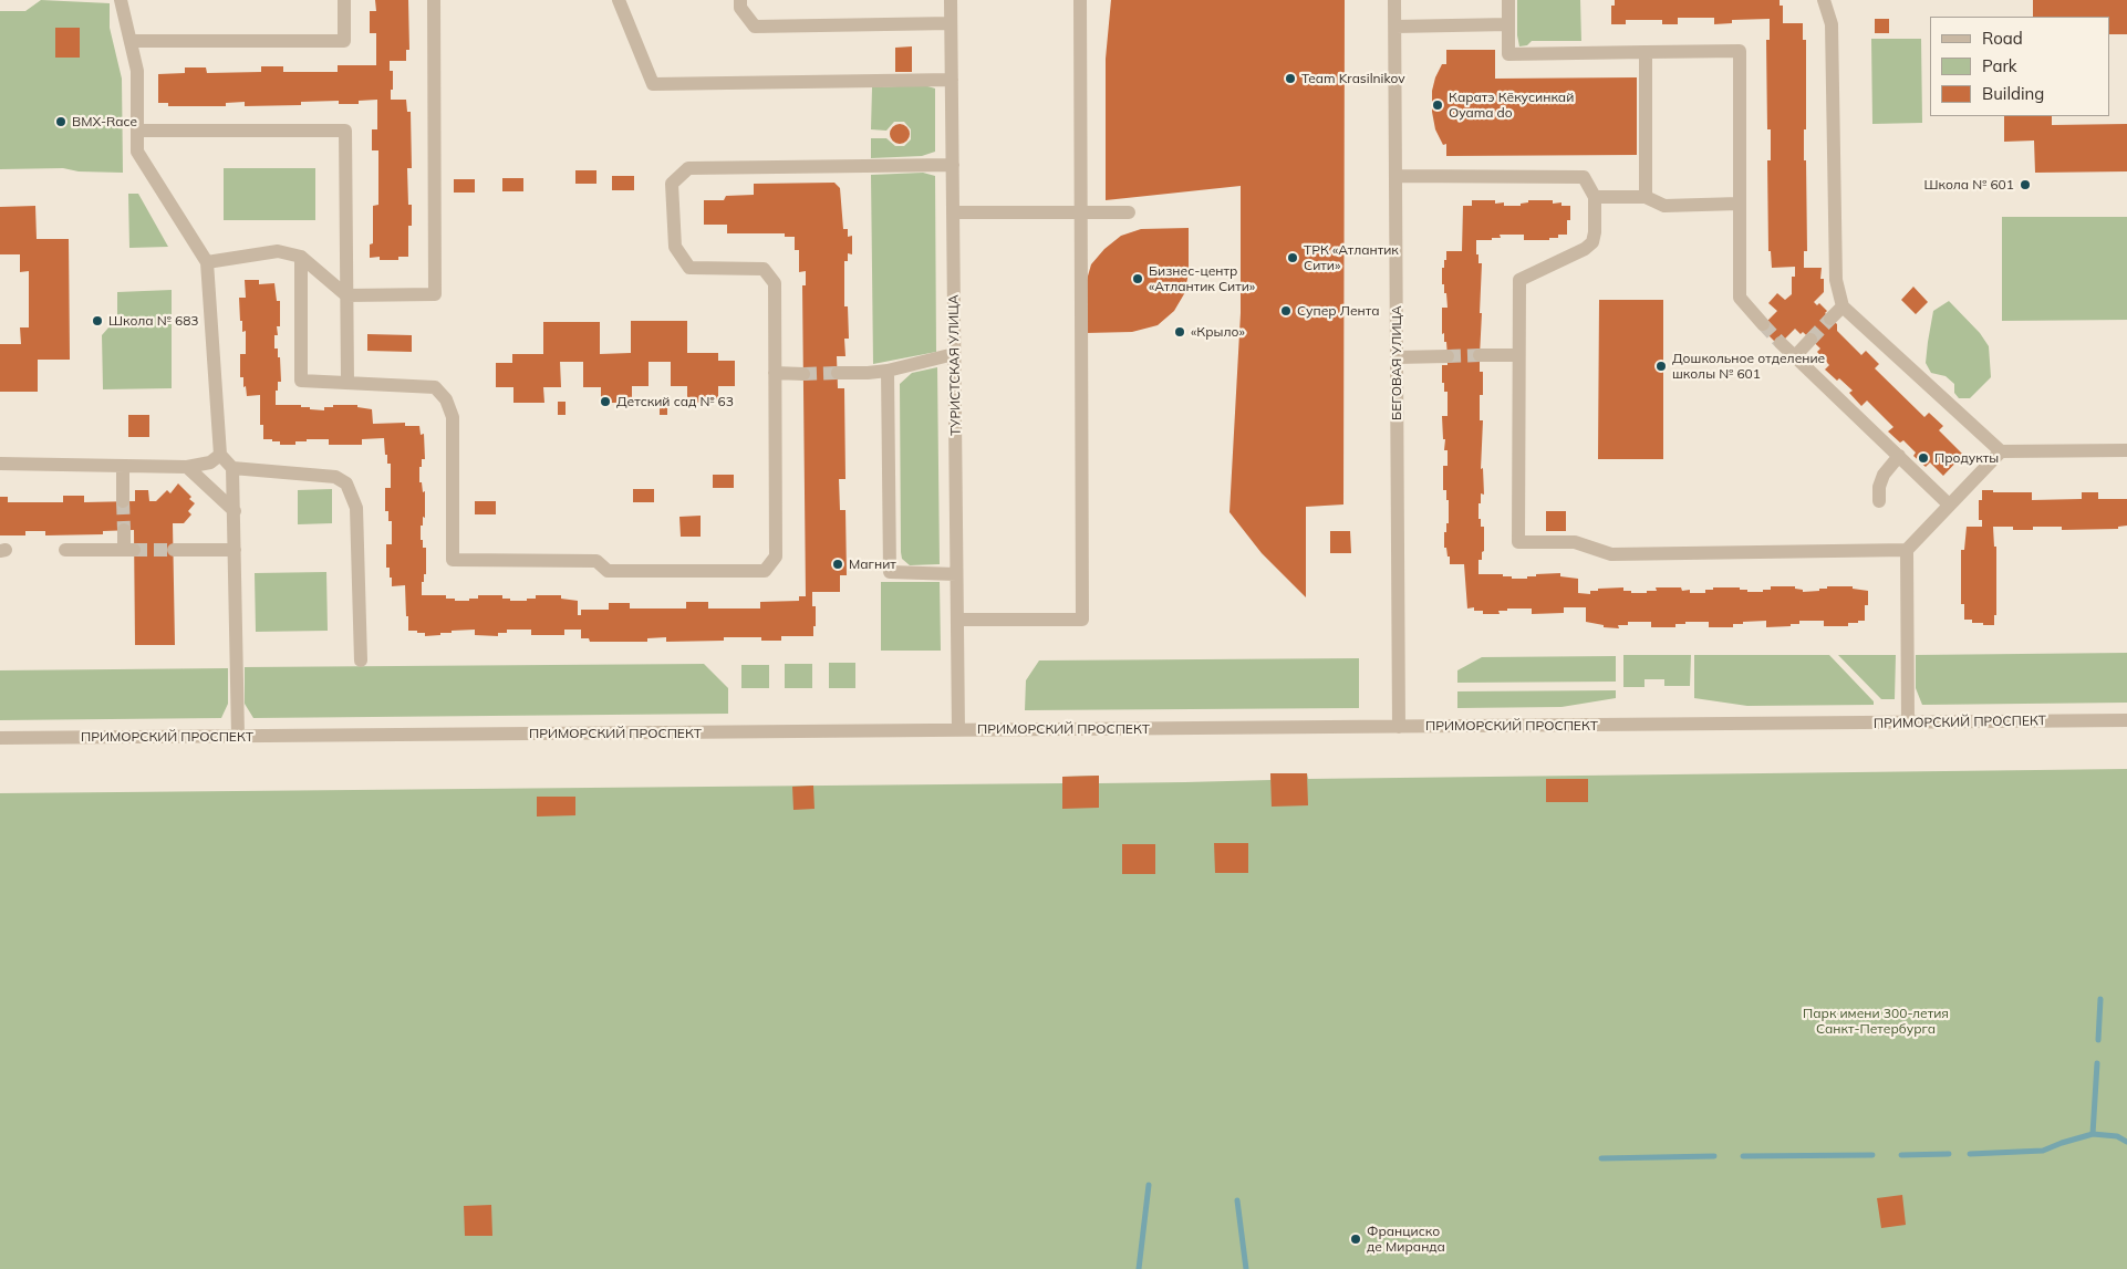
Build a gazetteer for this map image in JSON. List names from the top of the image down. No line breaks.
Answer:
{"streets":{"street":["БЕГОВАЯ УЛИЦА","ТУРИСТСКАЯ УЛИЦА","ПРИМОРСКИЙ ПРОСПЕКТ"]},"crossings":[["БЕГОВАЯ УЛИЦА","ПРИМОРСКИЙ ПРОСПЕКТ"],["ТУРИСТСКАЯ УЛИЦА","ПРИМОРСКИЙ ПРОСПЕКТ"]],"parks":["Парк имени 300-летия Санкт-Петербурга"],"places":["Team Krasilnikov","Каратэ Кёкусинкай Oyama do","BMX-Race","Школа № 601","ТРК «Атлантик Сити»","Бизнес-центр «Атлантик Сити»","Супер Лента","Школа № 683","«Крыло»","Дошкольное отделение школы № 601","Детский сад № 63","Продукты","Магнит","Франциско де Миранда"],"legend":["Road","Park","Building"]}
